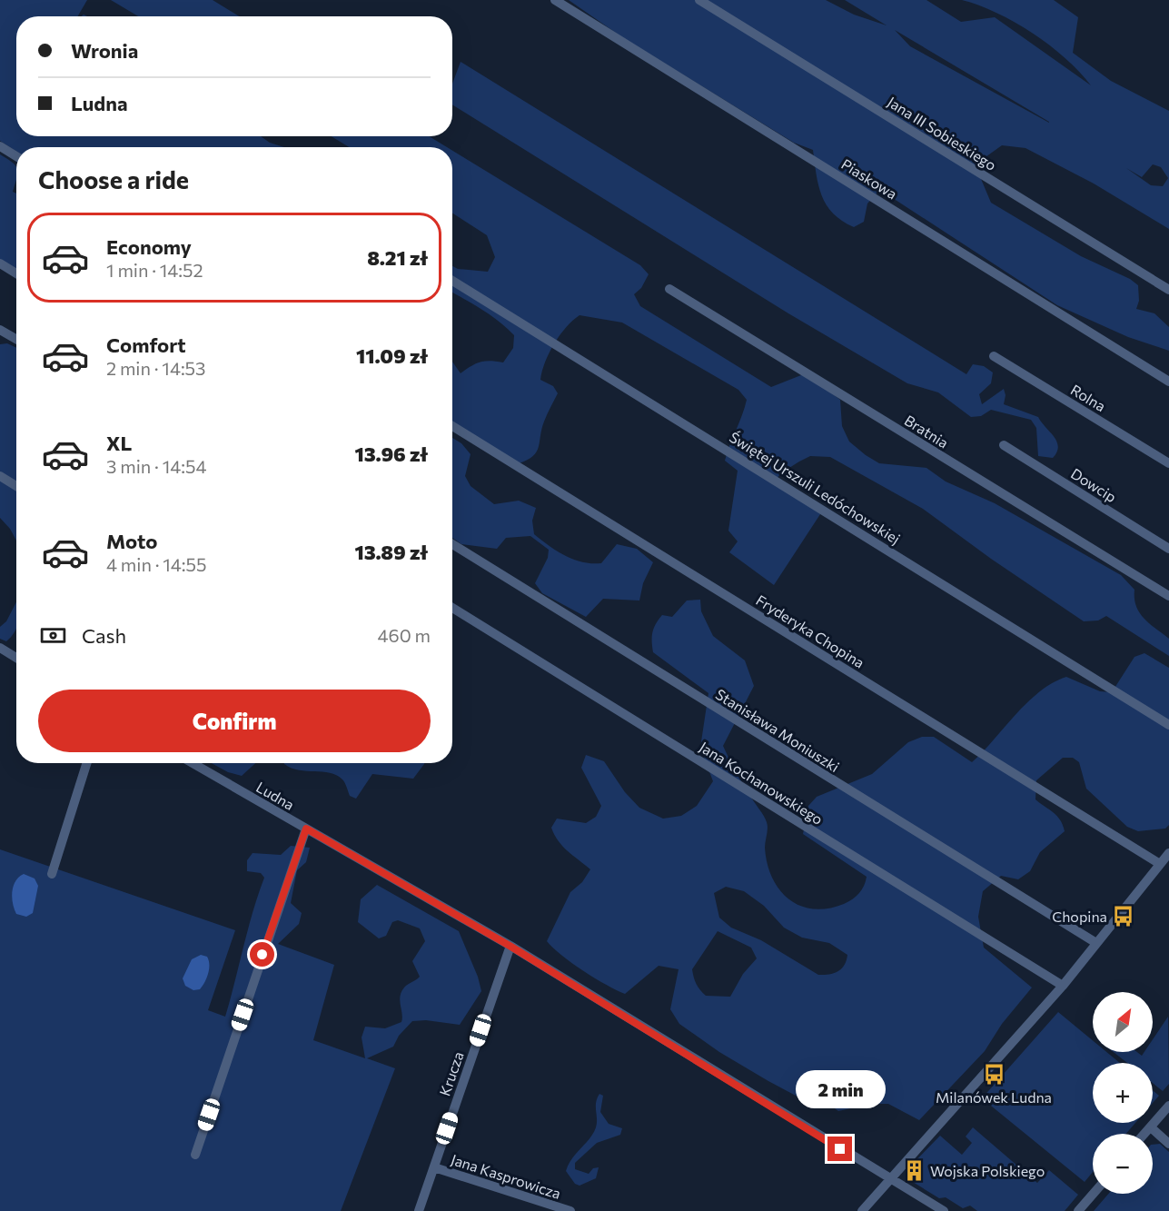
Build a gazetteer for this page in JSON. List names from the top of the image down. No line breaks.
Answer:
{"streets":{"street":["Jana III Sobieskiego","Piaskowa","Rolna","Bratnia","Dowcip","Świętej Urszuli Ledóchowskiej","Fryderyka Chopina","Stanisława Moniuszki","Jana Kochanowskiego","Ludna","Krucza","Jana Kasprowicza"]},"crossings":[["Ludna","Krucza"],["Krucza","Jana Kasprowicza"]],"places":{"bus stop":["Chopina","Milanówek Ludna"],"building":["Wojska Polskiego"]},"north":"top right","page":{"banner":["Wronia","Ludna"],"heading":"Choose a ride","list":[{"name":"Economy","note":"1 min · 14:52","value":"8.21 zł"},{"name":"Comfort","note":"2 min · 14:53","value":"11.09 zł"},{"name":"XL","note":"3 min · 14:54","value":"13.96 zł"},{"name":"Moto","note":"4 min · 14:55","value":"13.89 zł"}],"pay":["Cash","460 m"],"buttons":"Confirm","map_buttons":["+","−"],"bubble":"2 min"}}
